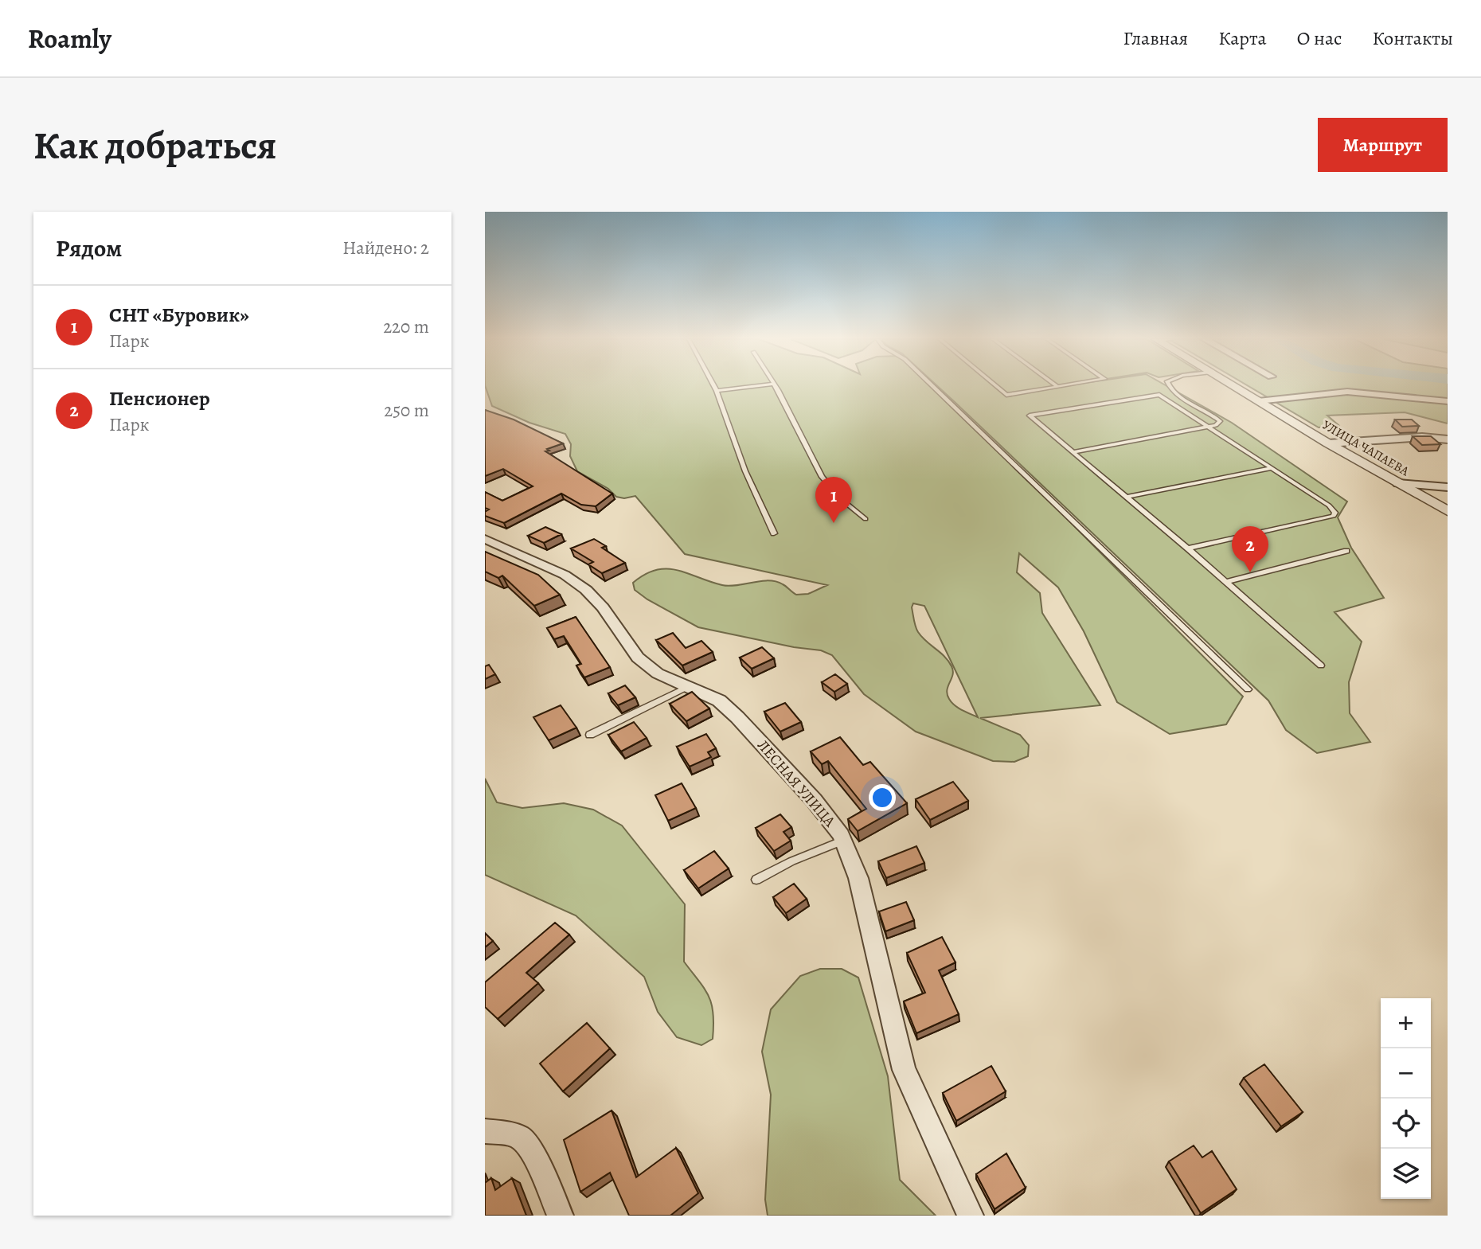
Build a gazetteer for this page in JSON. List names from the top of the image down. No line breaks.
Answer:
{"streets":{"street":["УЛИЦА ЧАПАЕВА","ЛЕСНАЯ УЛИЦА"]},"page":{"header":"Roamly","nav":["Главная","Карта","О нас","Контакты"],"buttons":"Маршрут","title":"Как добраться","heading":["Рядом","Найдено: 2"],"list":[{"mark":"1","name":"СНТ «Буровик»","note":"Парк","value":"220 m"},{"mark":"2","name":"Пенсионер","note":"Парк","value":"250 m"}],"pins":["1","2"],"map_buttons":["+","−"]}}
